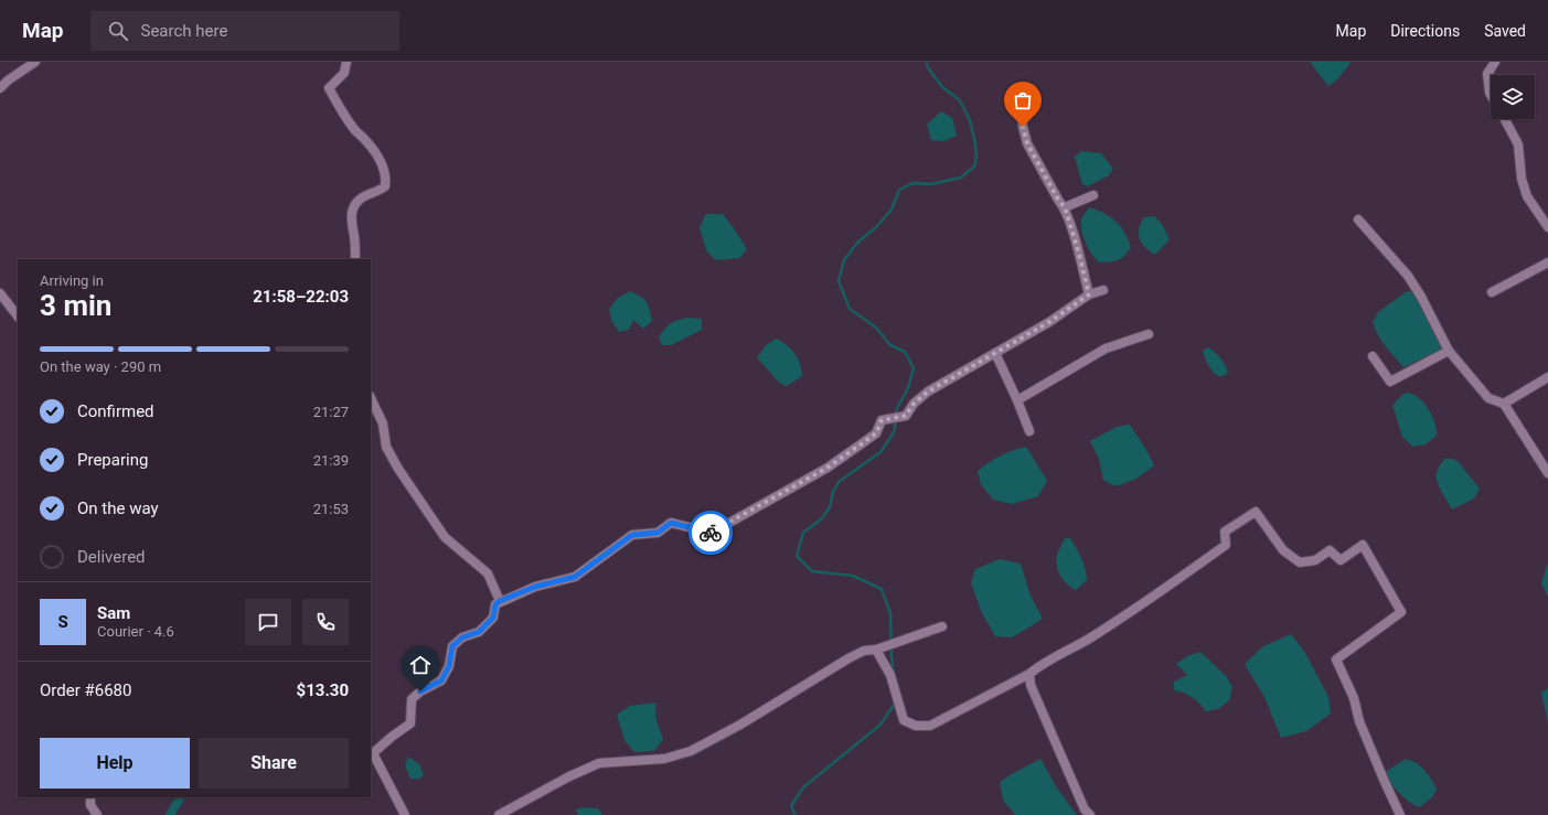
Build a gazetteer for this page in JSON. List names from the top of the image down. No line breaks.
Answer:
{"page":{"header":"Map","search":"Search here","nav":["Map","Directions","Saved"],"heading":["3 min","Arriving in","21:58–22:03"],"panel":["Sam","Courier · 4.6","Order #6680","$13.30"],"bar":"On the way · 290 m","list":[["Confirmed","21:27"],["Preparing","21:39"],["On the way","21:53"],"Delivered"],"round":"S","buttons":["Help","Share"]}}
